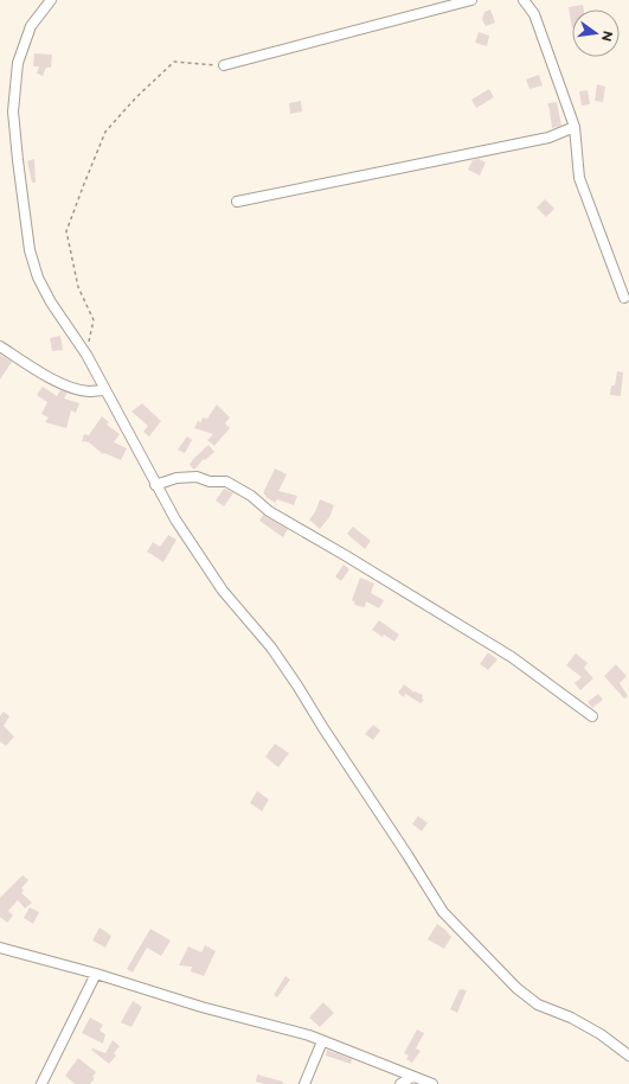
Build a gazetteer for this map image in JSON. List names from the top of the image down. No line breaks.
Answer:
{"north":"right"}
